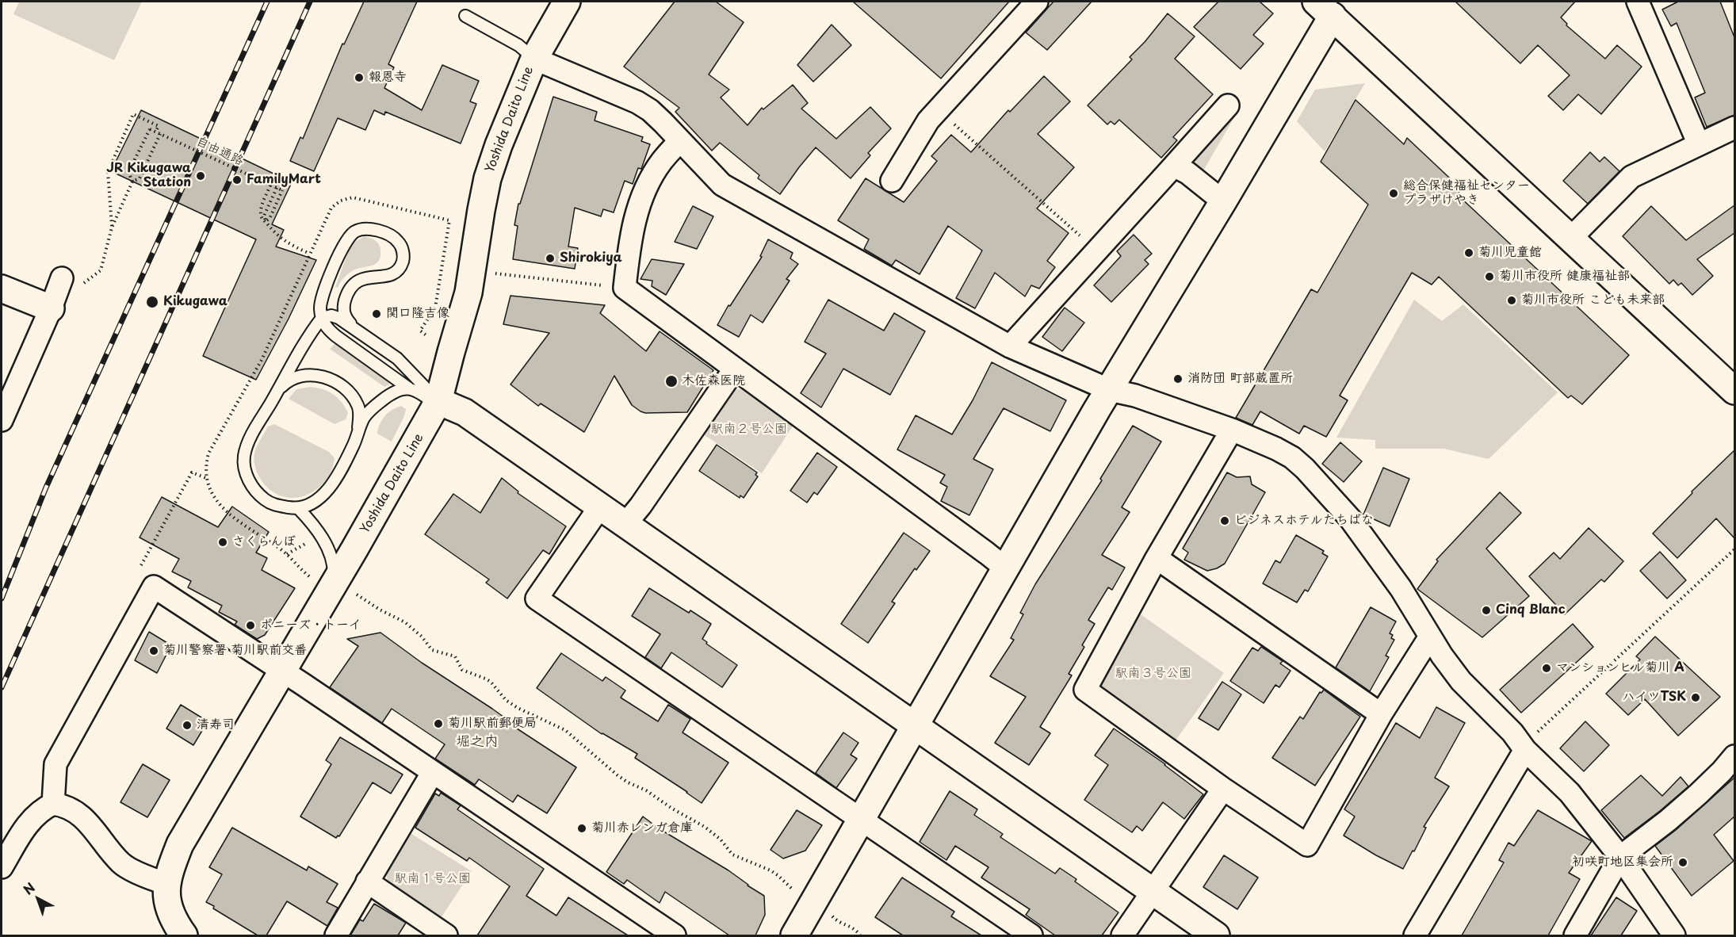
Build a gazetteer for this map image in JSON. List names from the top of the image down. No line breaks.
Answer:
{"streets":{"street":["Yoshida Daito Line"],"path":["自由通路"]},"districts":["堀之内"],"parks":["駅南２号公園","駅南３号公園","駅南１号公園"],"places":["報恩寺","JR Kikugawa Station","FamilyMart","総合保健福祉センター プラザけやき","菊川児童館","Shirokiya","菊川市役所 健康福祉部","菊川市役所 こども未来部","Kikugawa","関口隆吉像","消防団 町部蔵置所","木佐森医院","ビジネスホテルたちばな","さくらんぼ","Cinq Blanc","ポニーズ・トーイ","菊川警察署 菊川駅前交番","マンションヒル菊川 A","ハイツTSK","菊川駅前郵便局","清寿司","菊川赤レンガ倉庫","初咲町地区集会所"],"north":"top left"}
